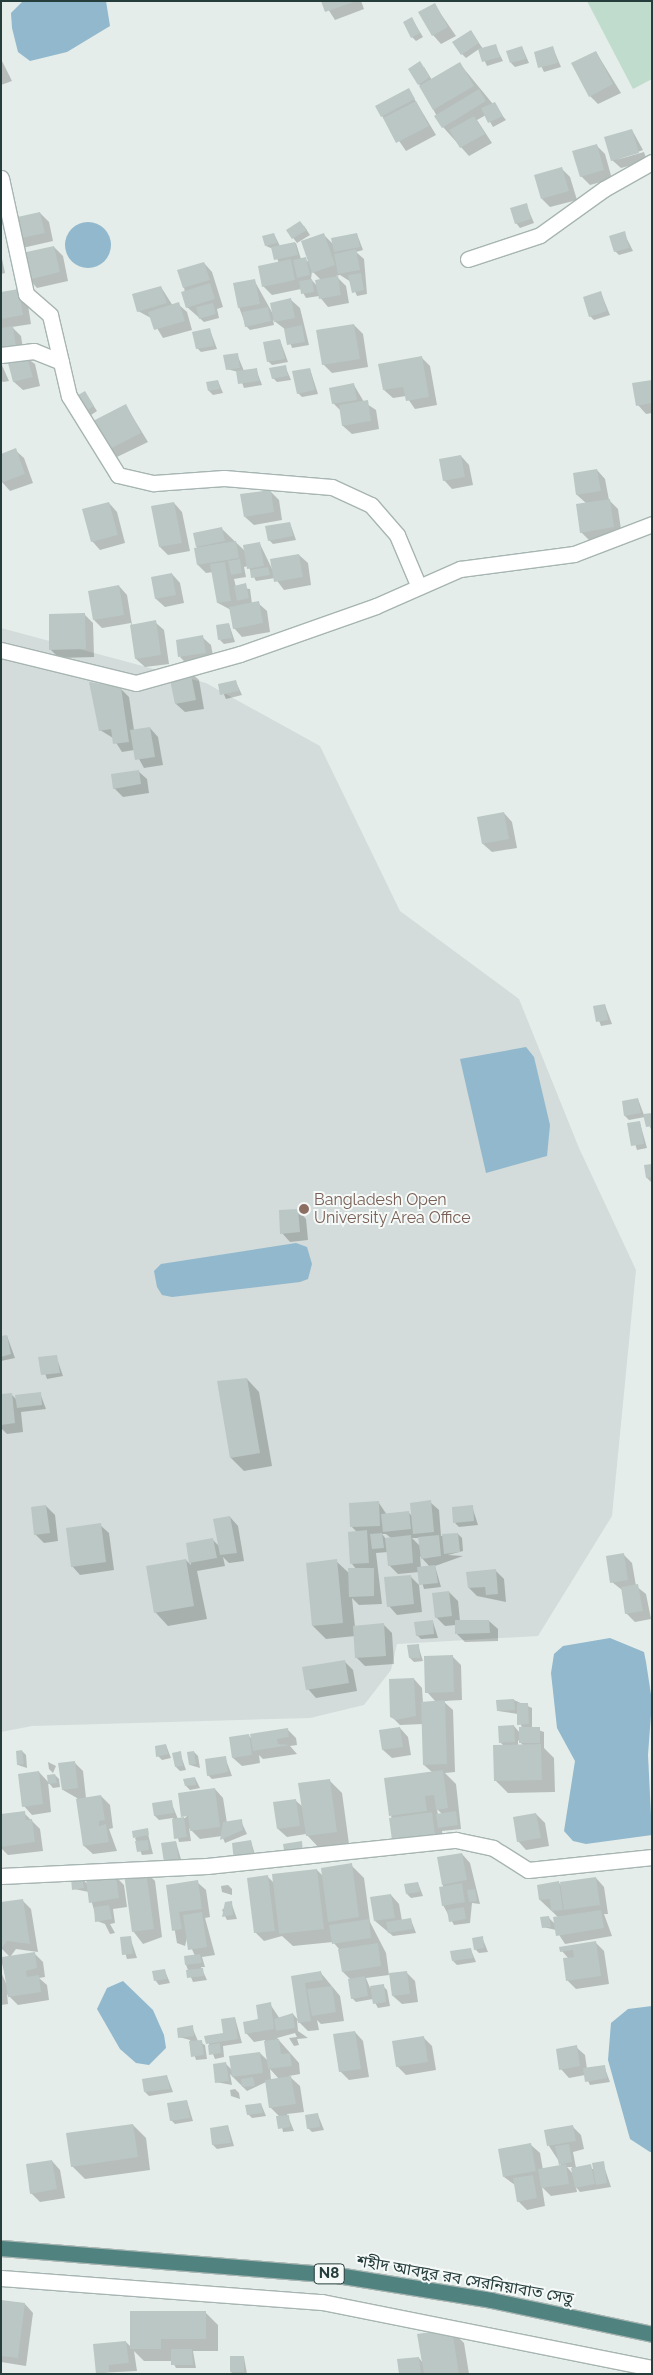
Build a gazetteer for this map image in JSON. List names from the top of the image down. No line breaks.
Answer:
{"streets":{"highway":["N8","শহীদ আবদুর রব সেরনিয়াবাত সেতু"]},"places":["Bangladesh Open University Area Office"]}
